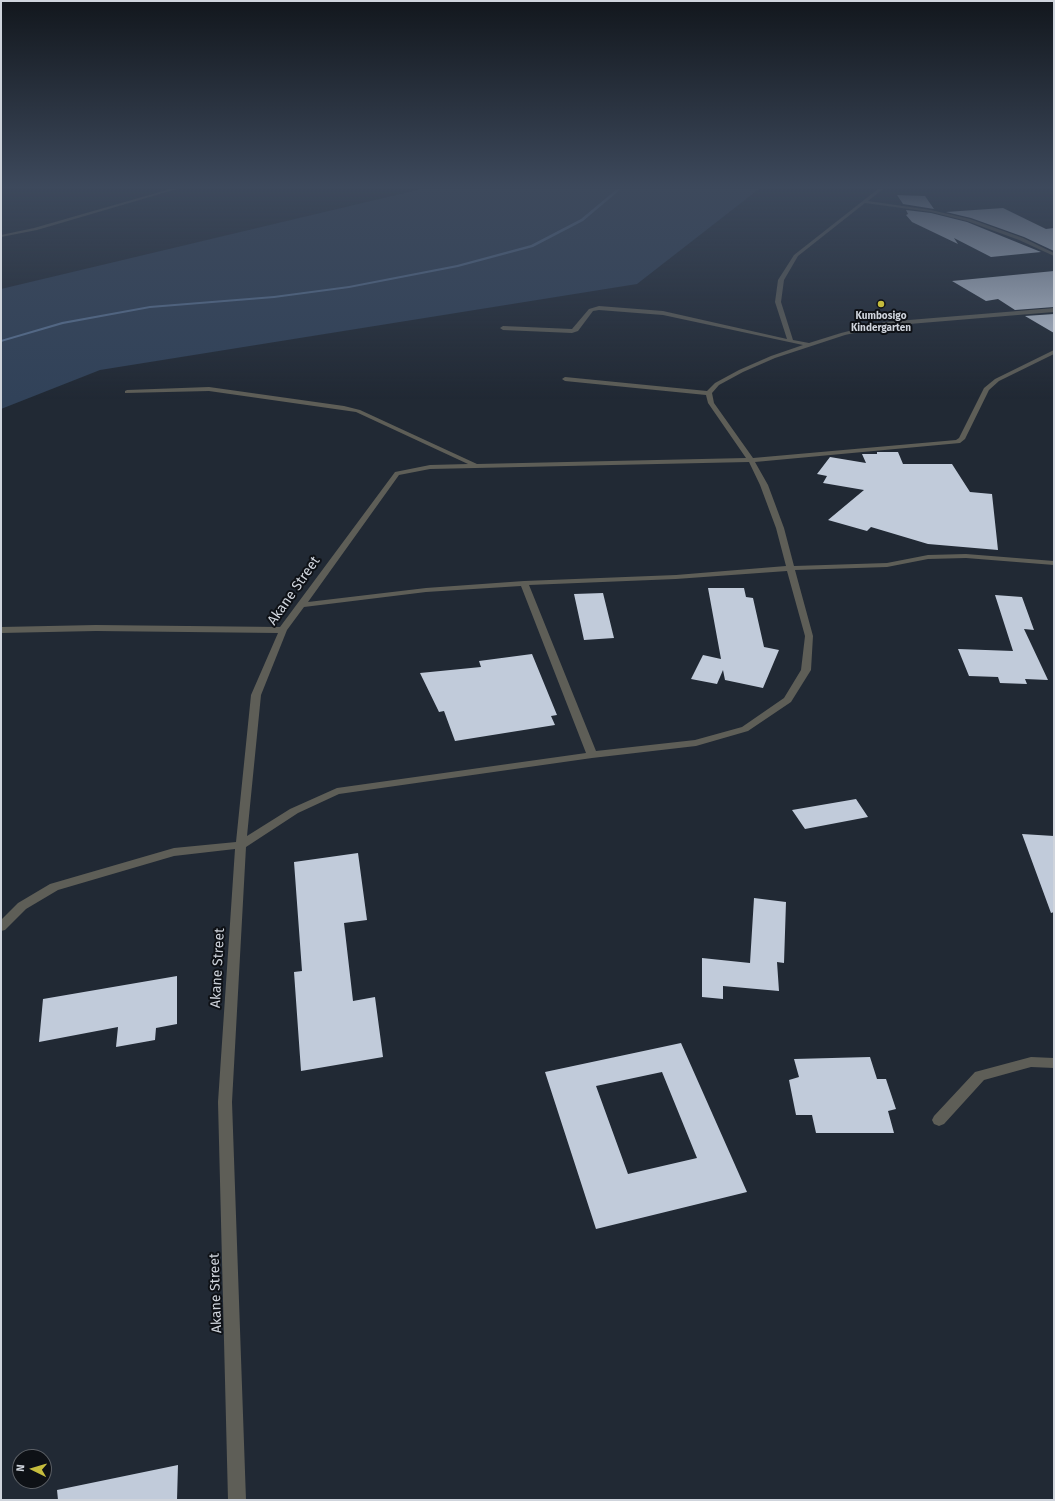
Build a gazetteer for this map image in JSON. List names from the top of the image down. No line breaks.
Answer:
{"streets":{"street":["Akane Street"]},"places":["Kumbosigo Kindergarten"],"north":"left"}
